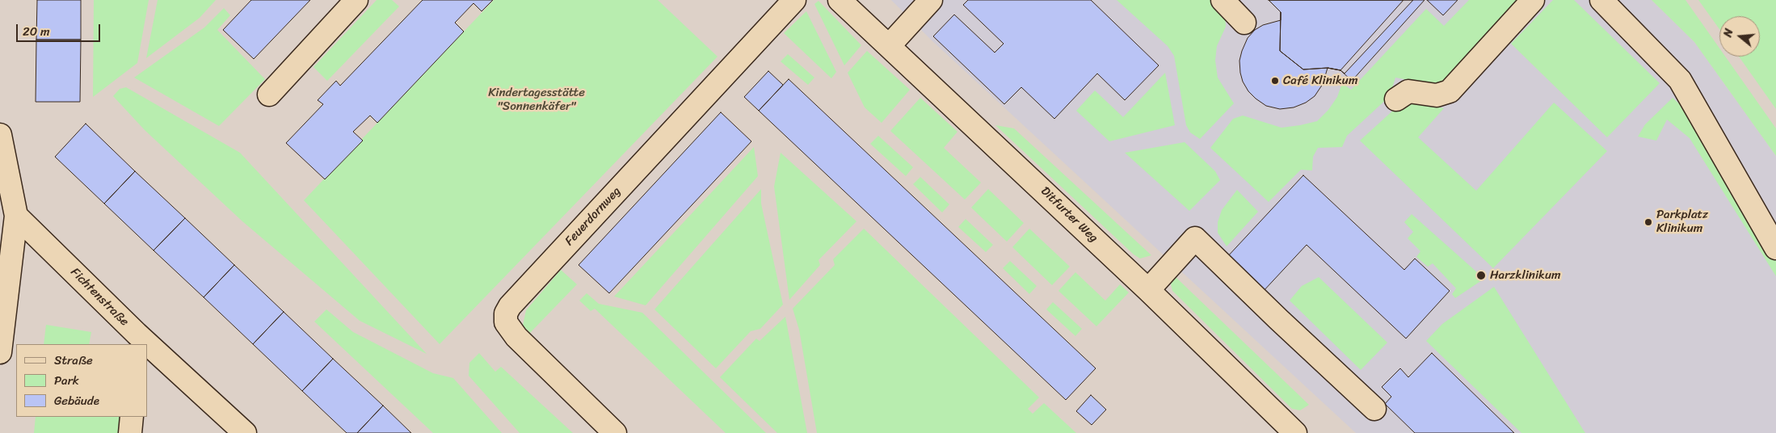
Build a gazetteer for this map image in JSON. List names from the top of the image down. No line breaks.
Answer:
{"streets":{"street":["Ditfurter Weg","Feuerdornweg","Fichtenstraße"]},"parks":["Kindertagesstätte \"Sonnenkäfer\""],"places":["Café Klinikum","Parkplatz Klinikum","Harzklinikum"],"legend":["Straße","Park","Gebäude"],"scale_bar":"20 m","north":"left"}
